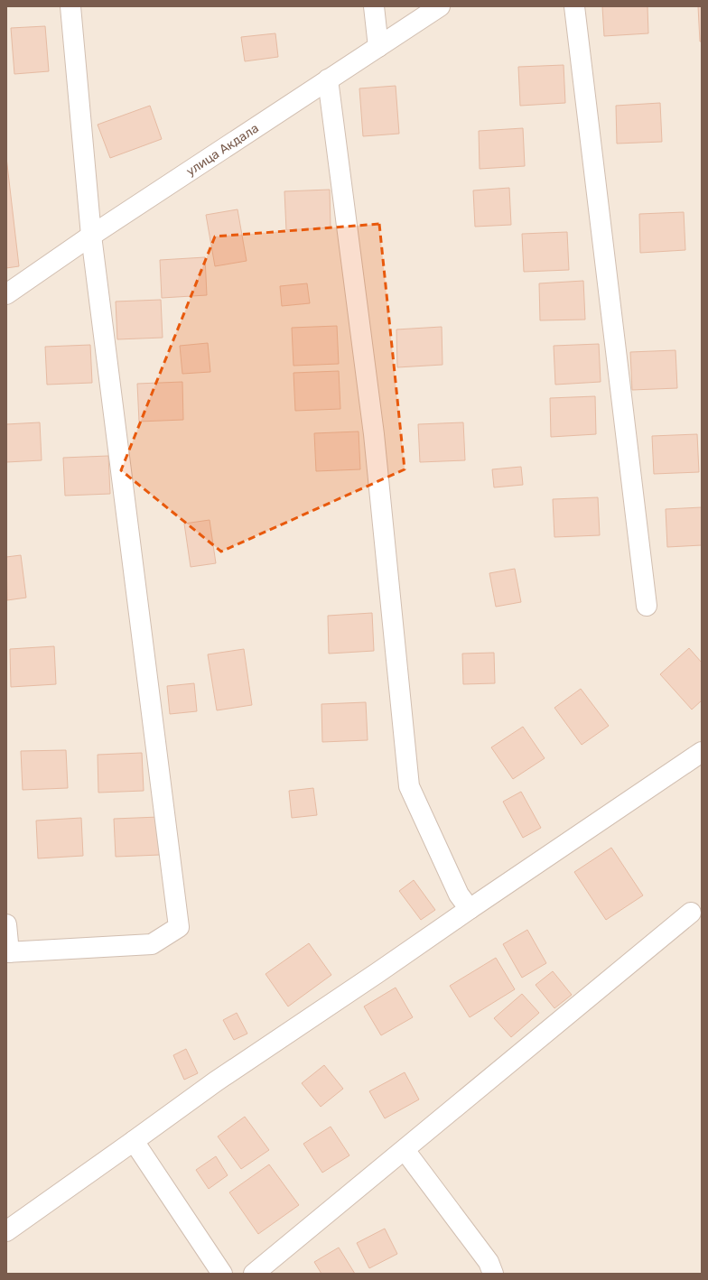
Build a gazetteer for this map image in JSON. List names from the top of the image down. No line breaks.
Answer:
{"streets":{"street":["улица Акдала"]}}
